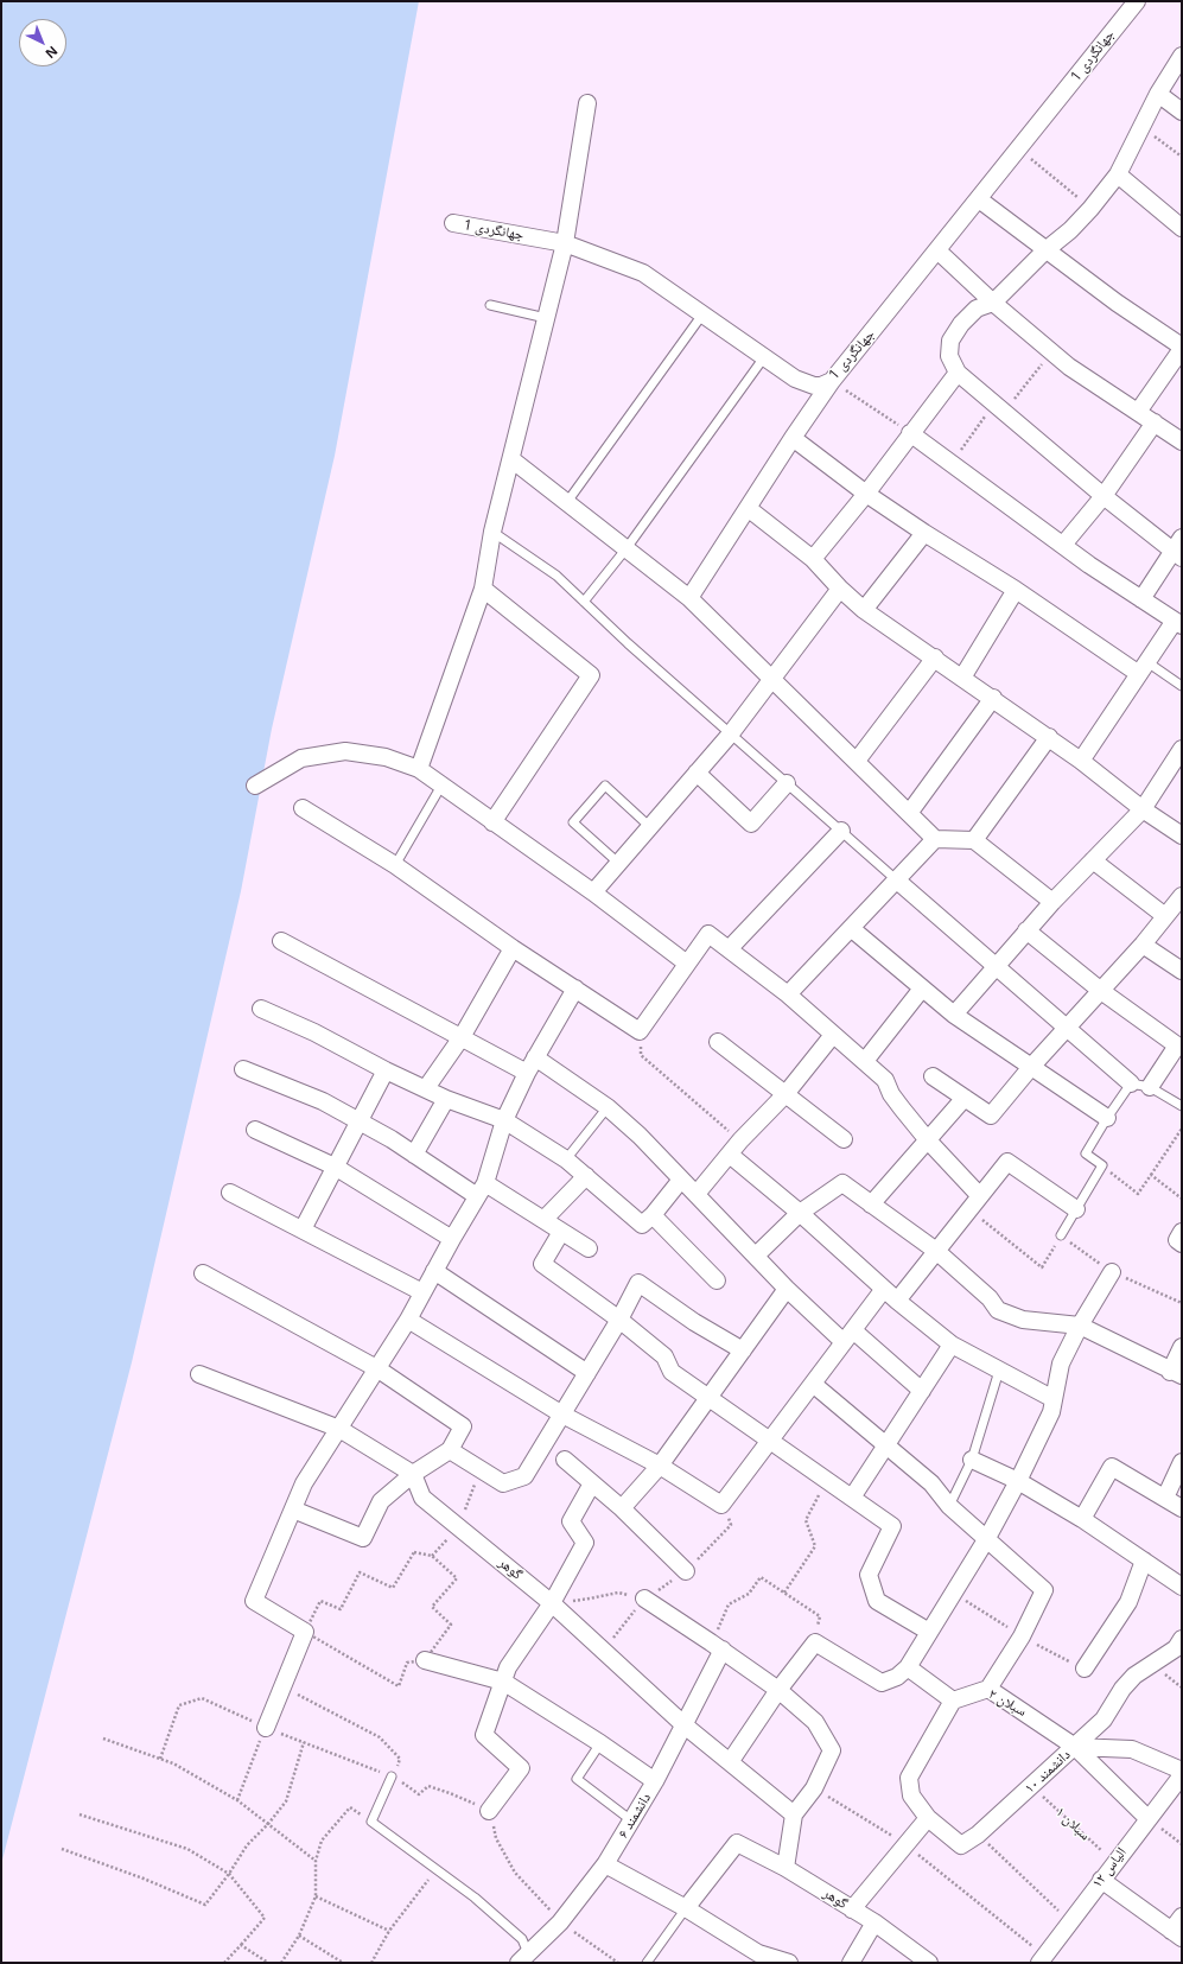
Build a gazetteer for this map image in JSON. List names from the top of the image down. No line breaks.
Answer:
{"streets":{"street":["جهانگردی 1","گوهر","سبلان ۲","دانشمند ۱۰","دانشمند ۶","الیاس ۱۲"],"path":["سبلان ۱"]},"crossings":[["گوهر","دانشمند ۶"],["سبلان ۲","دانشمند ۱۰"],["سبلان ۲","الیاس ۱۲"],["دانشمند ۱۰","سبلان ۱"],["سبلان ۱","الیاس ۱۲"]],"north":"bottom right"}
